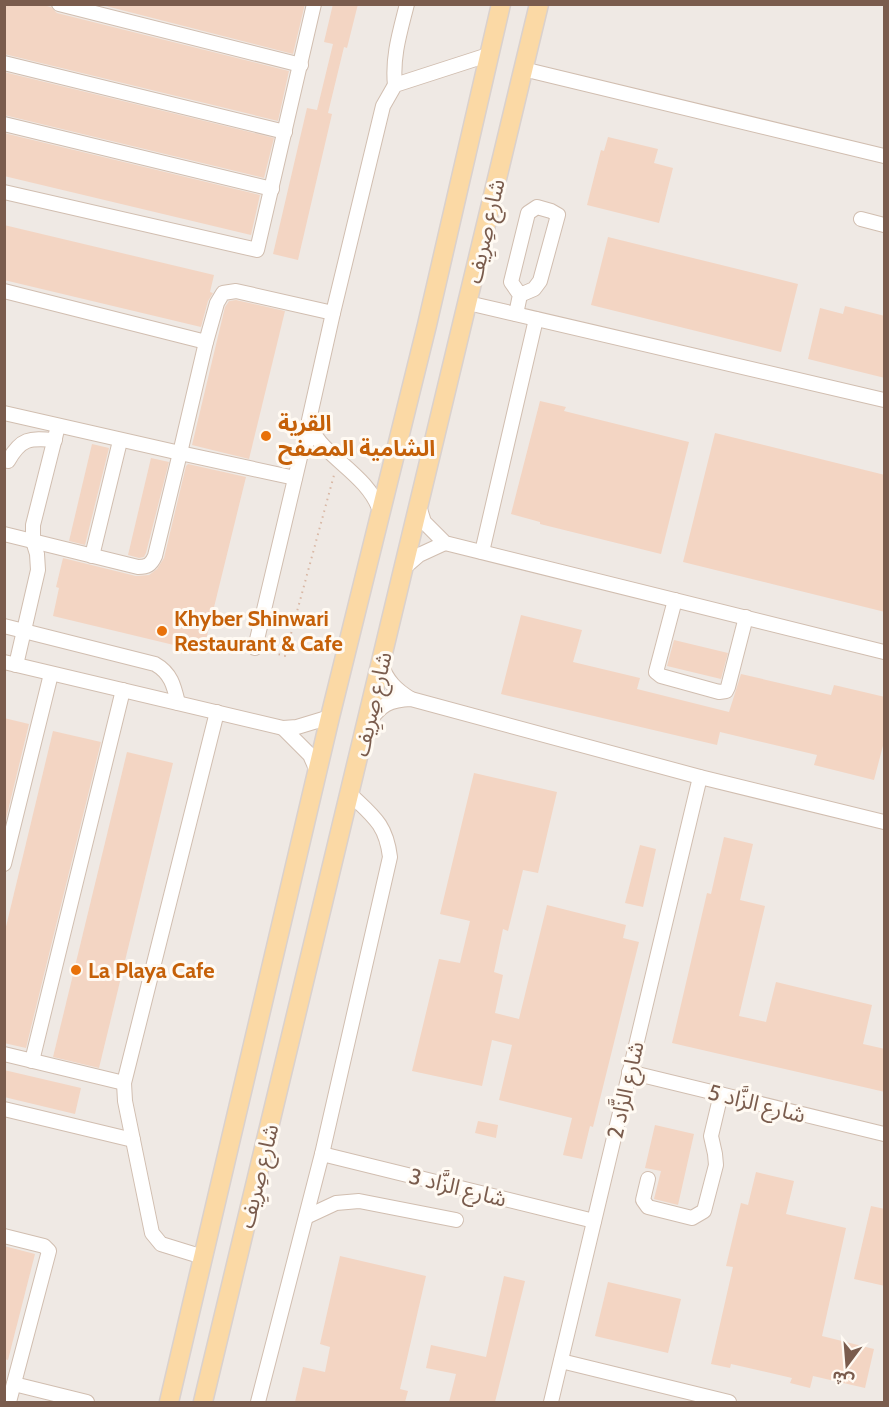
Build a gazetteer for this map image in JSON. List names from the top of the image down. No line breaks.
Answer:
{"streets":{"main road":["شارع صِرِيف"],"street":["شارع الزَّاد 2","شارع الزَّاد 5","شارع الزَّاد 3"]},"crossings":[["شارع الزَّاد 2","شارع الزَّاد 5"],["شارع الزَّاد 2","شارع الزَّاد 3"]],"places":["القرية الشامية المصفح","Khyber Shinwari Restaurant & Cafe","La Playa Cafe"],"north":"bottom"}
